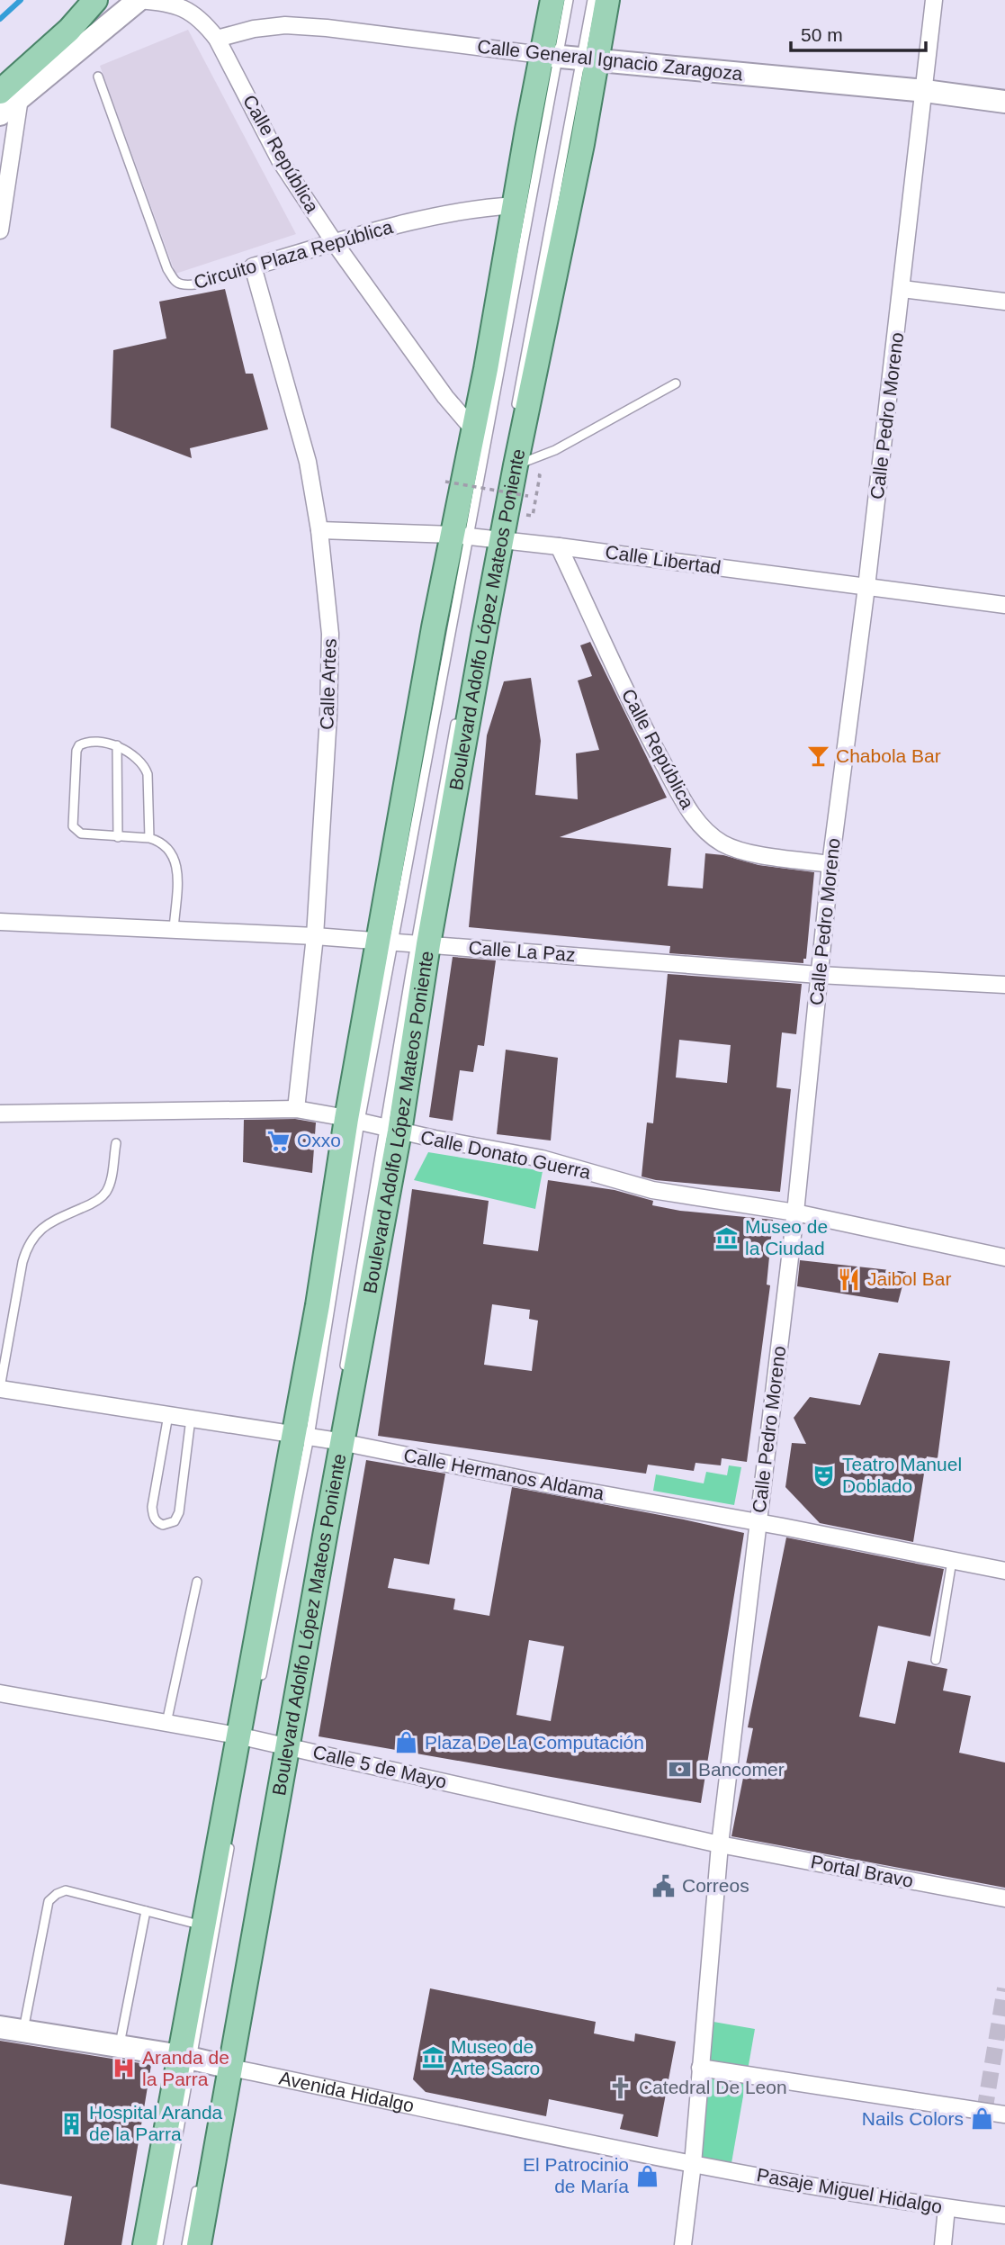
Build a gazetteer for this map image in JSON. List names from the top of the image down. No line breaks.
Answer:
{"streets":{"main road":["Boulevard Adolfo López Mateos Poniente"],"street":["Calle General Ignacio Zaragoza","Calle República","Circuito Plaza República","Calle Pedro Moreno","Calle Libertad","Calle Artes","Calle La Paz","Calle Donato Guerra","Calle Hermanos Aldama","Calle 5 de Mayo","Portal Bravo","Avenida Hidalgo","Pasaje Miguel Hidalgo"]},"crossings":[["Calle General Ignacio Zaragoza","Calle República"],["Calle General Ignacio Zaragoza","Calle Pedro Moreno"],["Calle General Ignacio Zaragoza","Boulevard Adolfo López Mateos Poniente"],["Calle República","Circuito Plaza República"],["Calle República","Calle Pedro Moreno"],["Calle República","Calle Libertad"],["Circuito Plaza República","Calle Artes"],["Calle Pedro Moreno","Calle Libertad"],["Calle Pedro Moreno","Calle La Paz"],["Calle Pedro Moreno","Calle Donato Guerra"],["Calle Pedro Moreno","Calle Hermanos Aldama"],["Calle Pedro Moreno","Calle 5 de Mayo"],["Calle Pedro Moreno","Portal Bravo"],["Calle Pedro Moreno","Avenida Hidalgo"],["Calle Pedro Moreno","Pasaje Miguel Hidalgo"],["Calle Libertad","Boulevard Adolfo López Mateos Poniente"],["Calle Libertad","Calle Artes"],["Boulevard Adolfo López Mateos Poniente","Calle La Paz"],["Boulevard Adolfo López Mateos Poniente","Calle Donato Guerra"],["Boulevard Adolfo López Mateos Poniente","Calle Hermanos Aldama"],["Boulevard Adolfo López Mateos Poniente","Calle 5 de Mayo"],["Boulevard Adolfo López Mateos Poniente","Avenida Hidalgo"],["Calle Artes","Calle La Paz"],["Calle Artes","Calle Donato Guerra"],["Calle 5 de Mayo","Portal Bravo"],["Avenida Hidalgo","Pasaje Miguel Hidalgo"]],"places":{"bar":["Chabola Bar"],"supermarket":["Oxxo"],"museum":["Museo de la Ciudad","Museo de Arte Sacro"],"restaurant":["Jaibol Bar"],"theatre":["Teatro Manuel Doblado"],"shop":["Plaza De La Computación","Nails Colors","El Patrocinio de María"],"bank":["Bancomer"],"public building":["Correos"],"hospital":["Aranda de la Parra"],"church":["Catedral De Leon"],"building":["Hospital Aranda de la Parra"]},"scale_bar":"50 m"}
